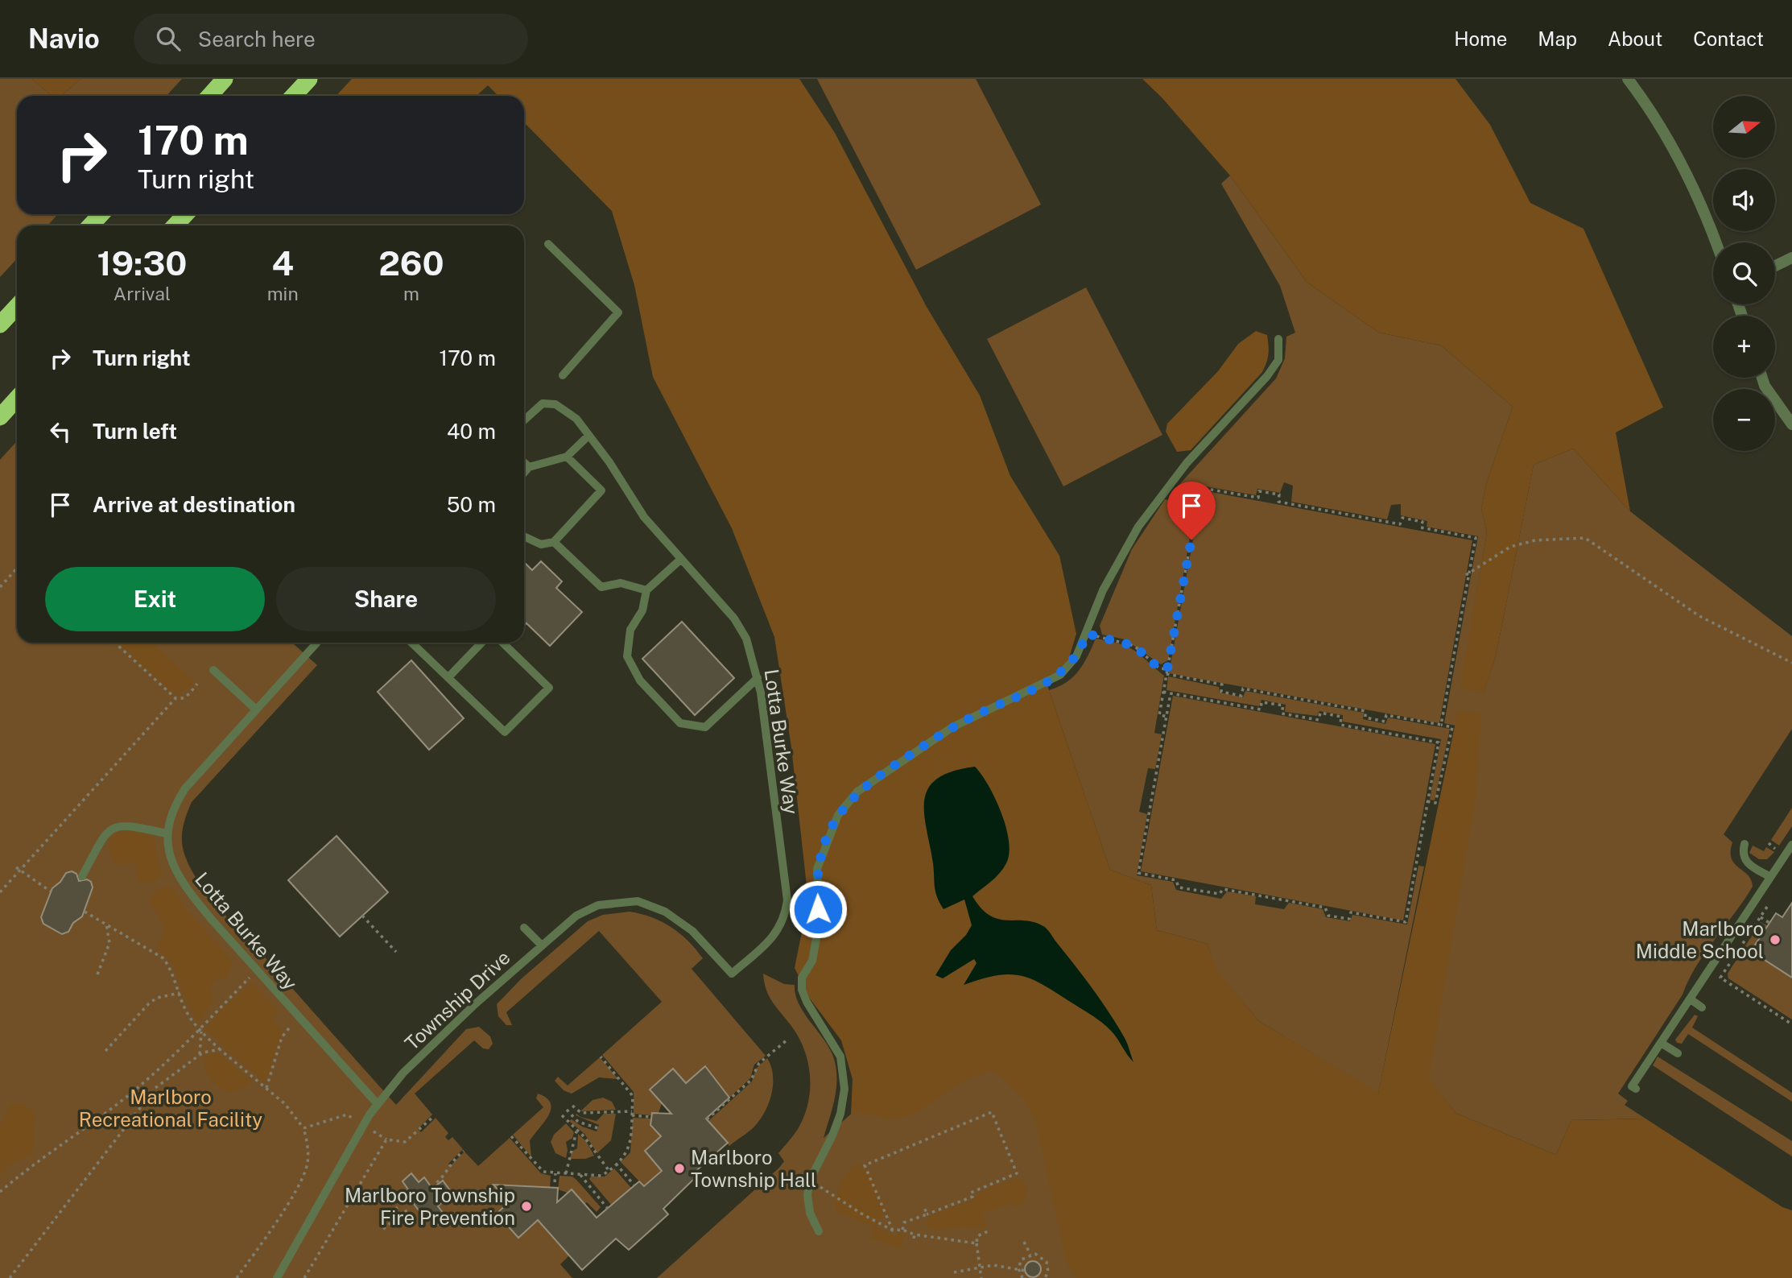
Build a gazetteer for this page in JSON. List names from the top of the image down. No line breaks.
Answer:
{"streets":{"lane":["Lotta Burke Way","Township Drive"]},"crossings":[["Lotta Burke Way","Township Drive"]],"parks":["Marlboro Recreational Facility"],"places":["Marlboro Middle School","Marlboro Township Hall","Marlboro Township Fire Prevention"],"north":"right","page":{"header":"Navio","search":"Search here","nav":["Home","Map","About","Contact"],"map_buttons":["+","−"],"turn":["170 m","Turn right"],"eta":["19:30","Arrival","4","min","260","m"],"list":[{"name":"Turn right","value":"170 m"},{"name":"Turn left","value":"40 m"},{"name":"Arrive at destination","value":"50 m"}],"buttons":["Exit","Share"]}}
